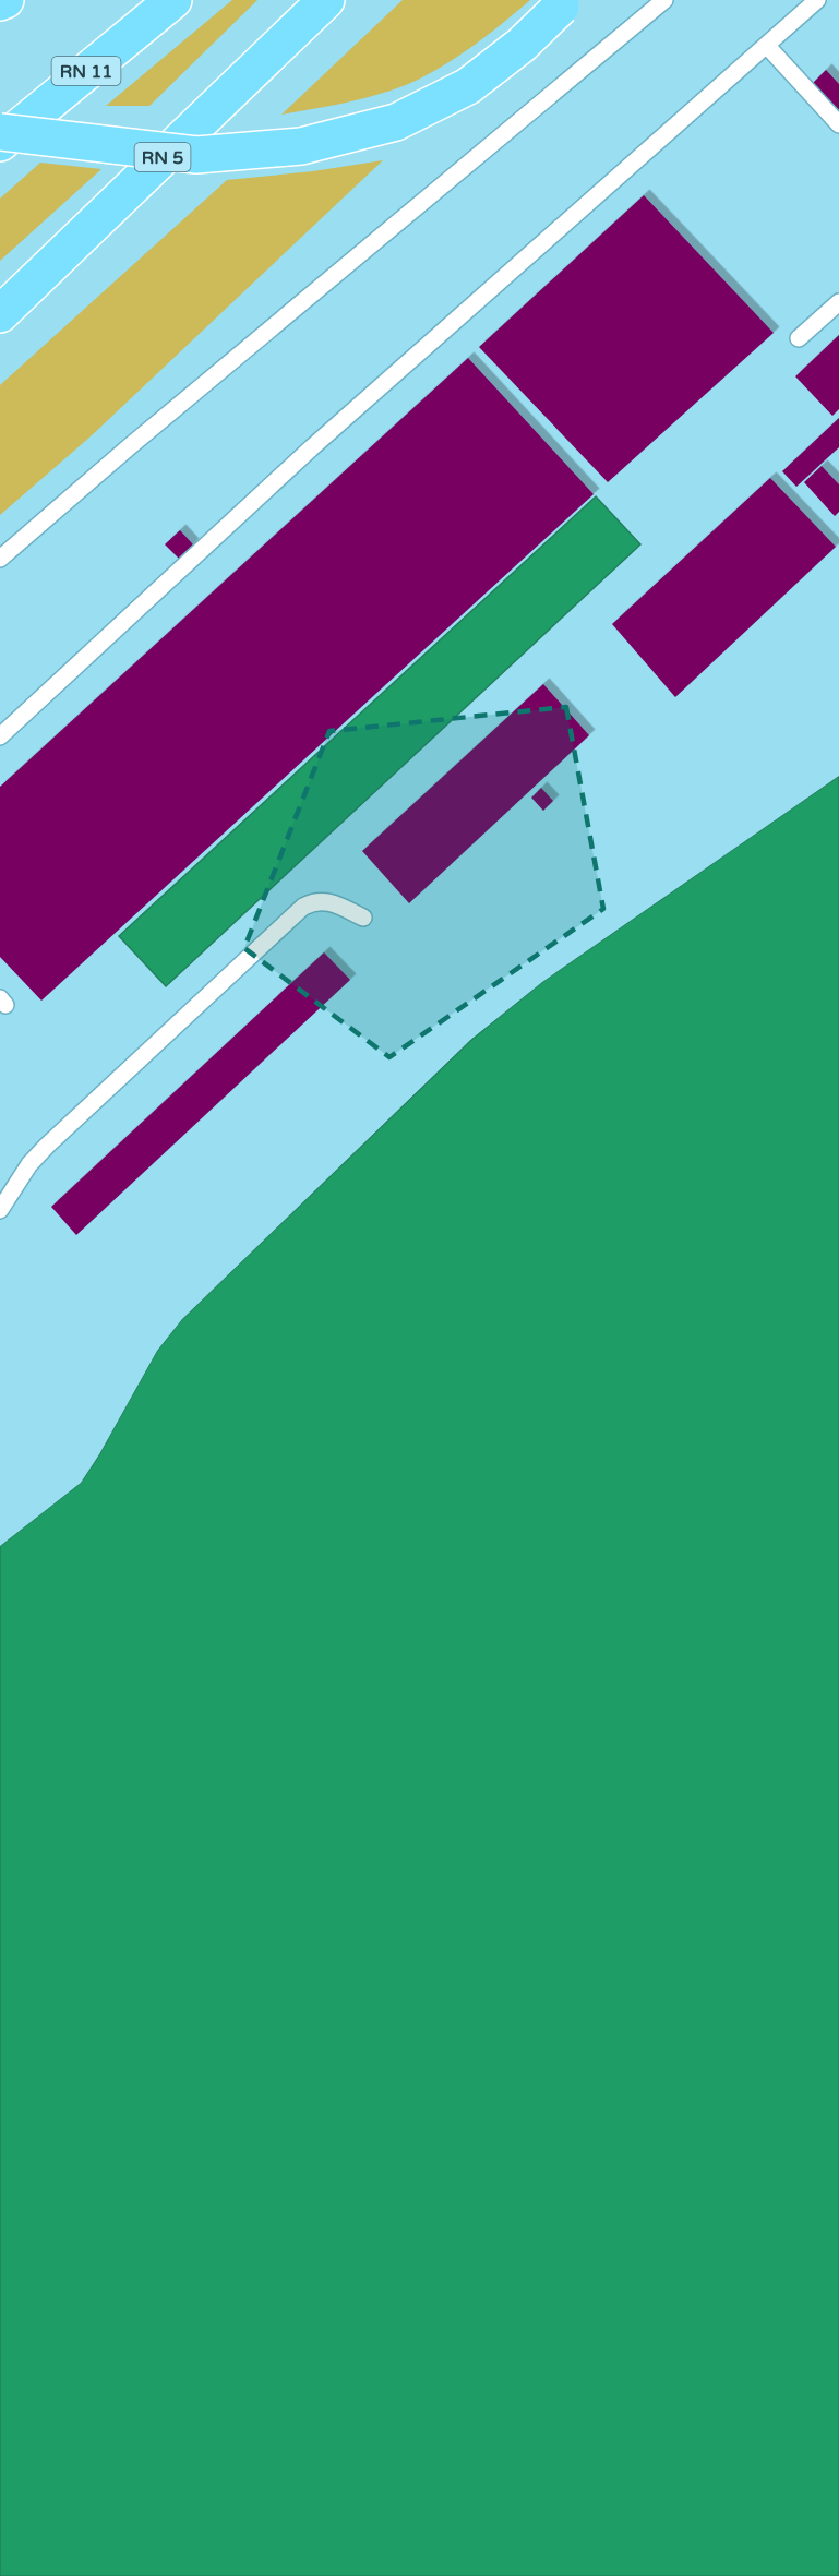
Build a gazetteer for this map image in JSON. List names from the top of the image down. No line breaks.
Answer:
{"streets":{"highway":["RN 11","RN 5"]}}
